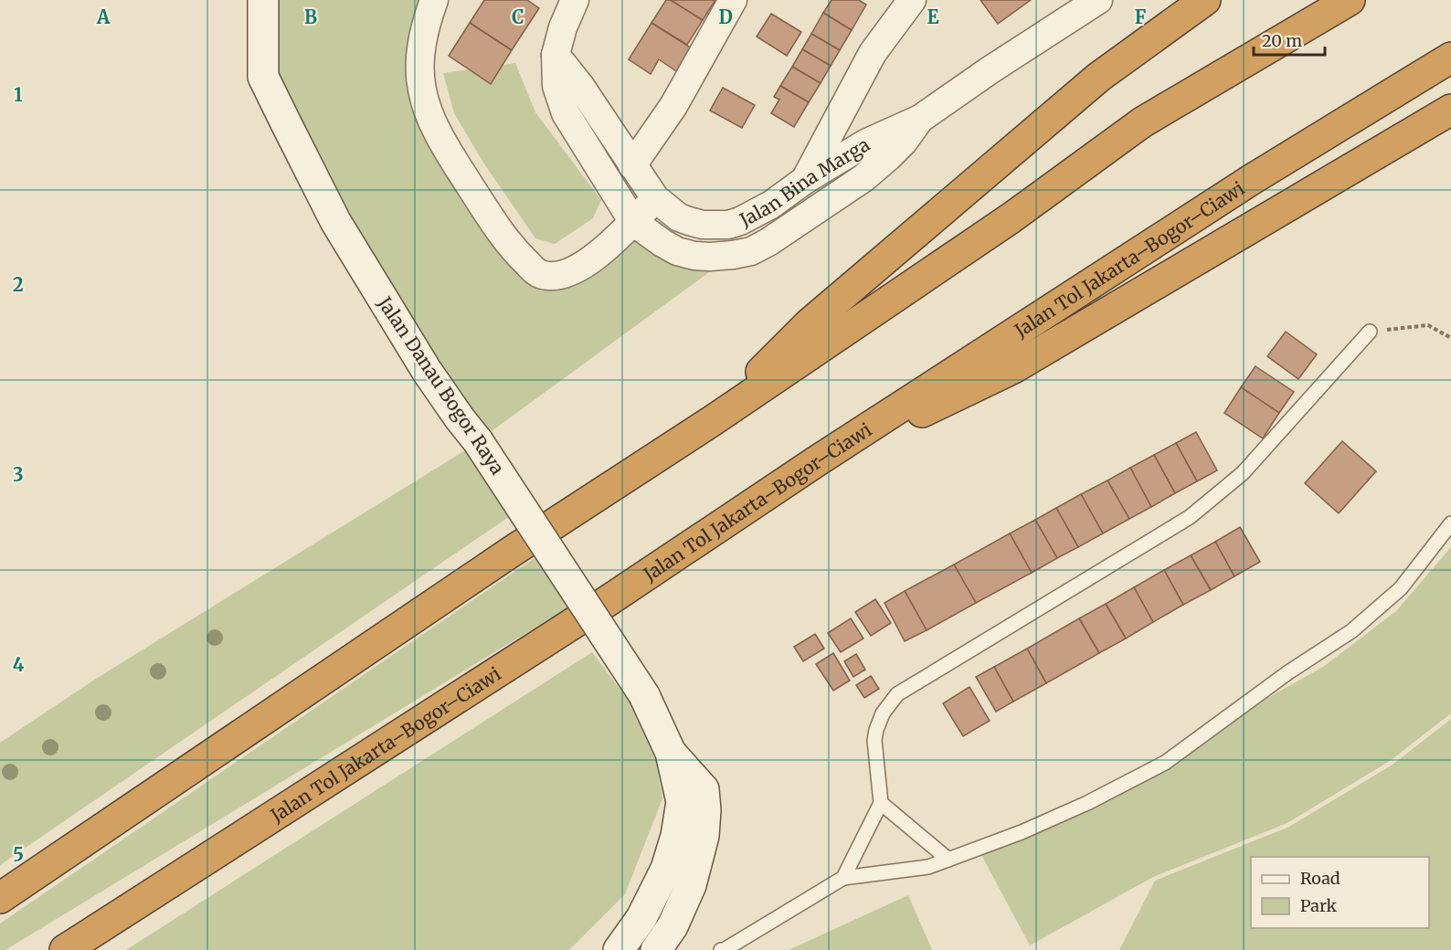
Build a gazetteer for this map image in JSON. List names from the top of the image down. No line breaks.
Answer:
{"streets":{"highway":["Jalan Tol Jakarta–Bogor–Ciawi"],"street":["Jalan Bina Marga","Jalan Danau Bogor Raya"]},"legend":["Road","Park"],"scale_bar":"20 m","grid":{"columns":["A","B","C","D","E","F"],"rows":["1","2","3","4","5"]}}
